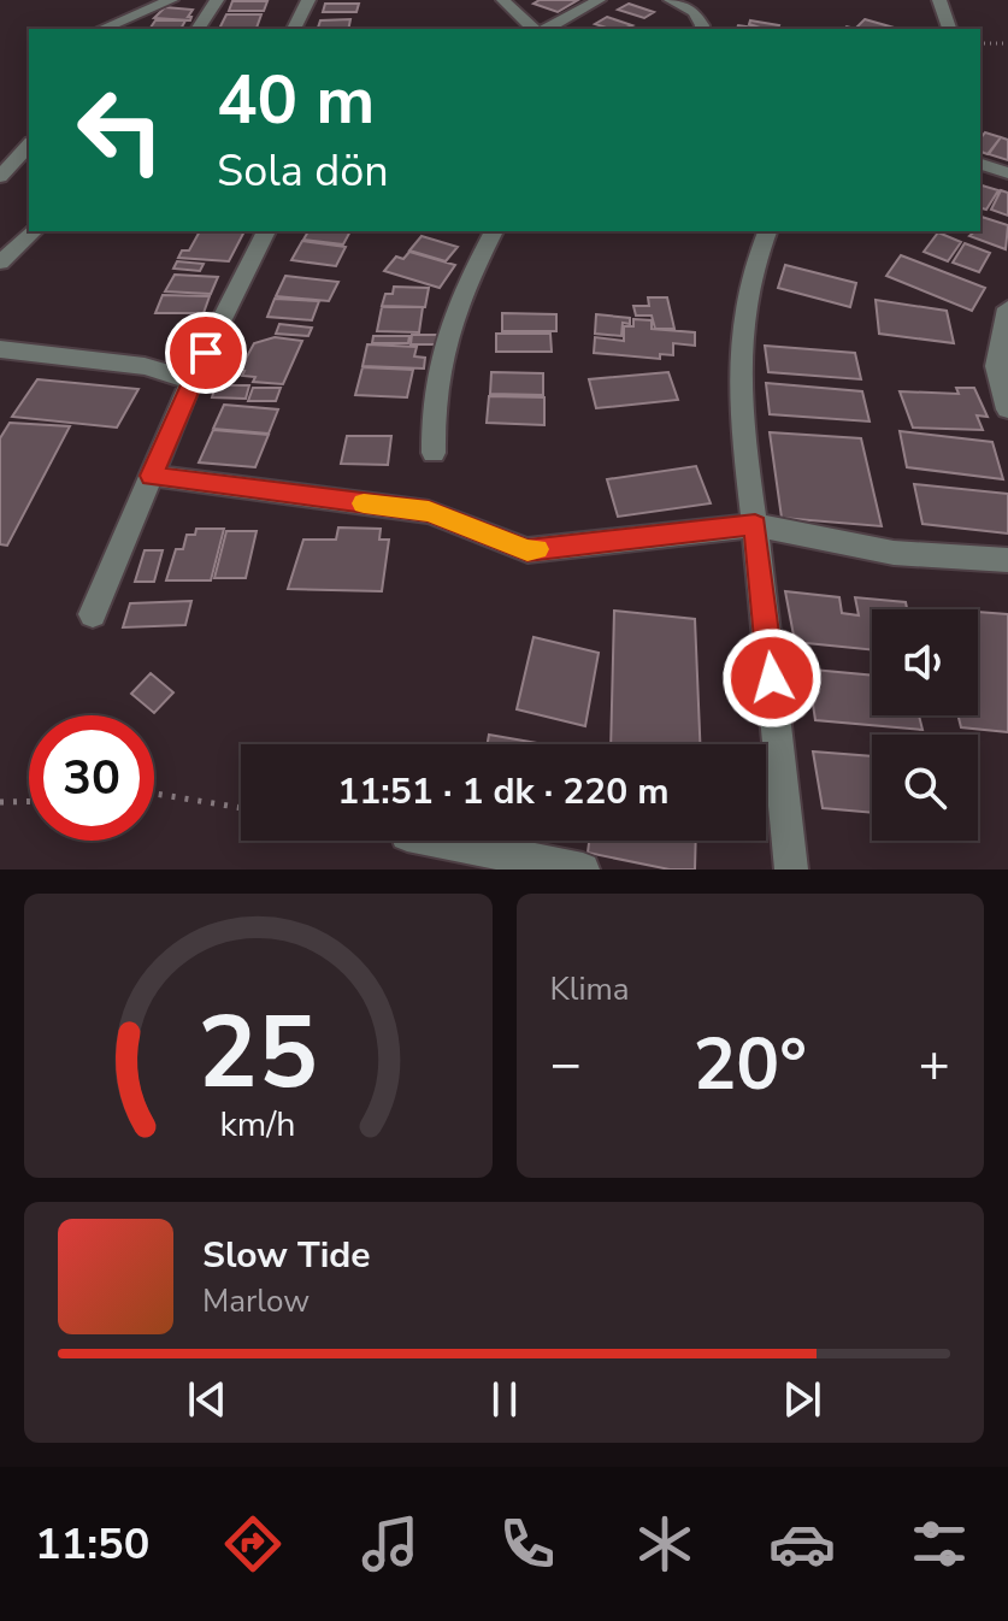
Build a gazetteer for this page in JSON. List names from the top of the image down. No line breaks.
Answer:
{"page":{"turn":["40 m","Sola dön"],"limit":"30","trip":"11:51 · 1 dk · 220 m","tile":"Klima","heat":["−","20°","+"],"song":["Slow Tide","Marlow"],"tabs":"11:50","gauge":["25","km/h"]}}
